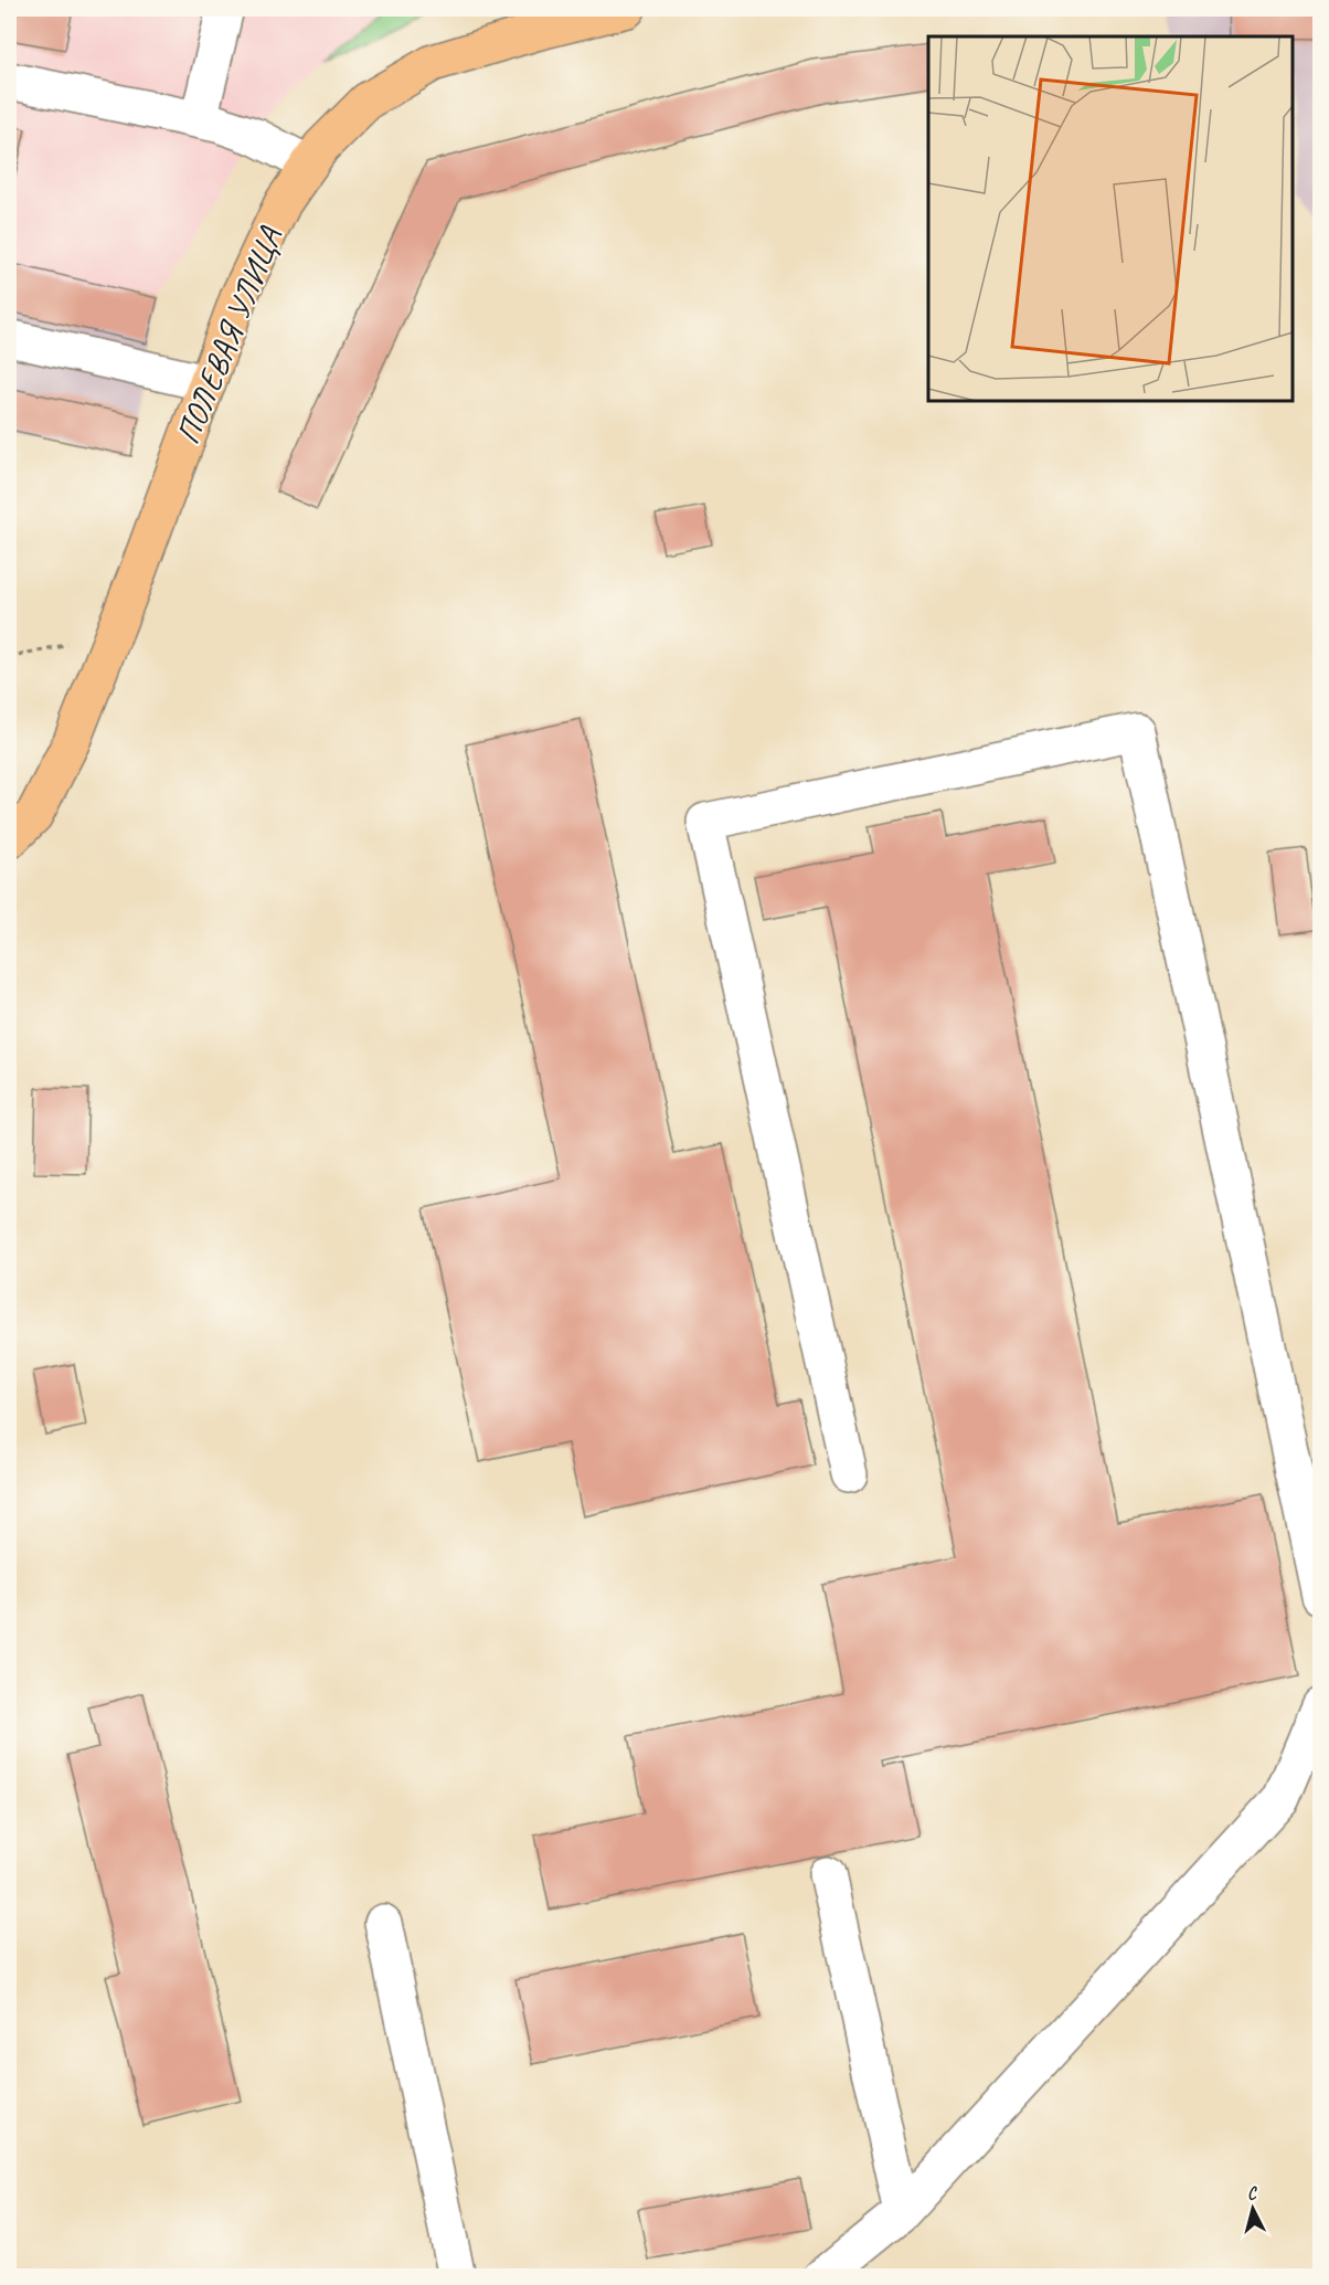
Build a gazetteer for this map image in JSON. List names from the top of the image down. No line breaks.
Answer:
{"streets":{"main road":["ПОЛЕВАЯ УЛИЦА"]},"north":"top"}
